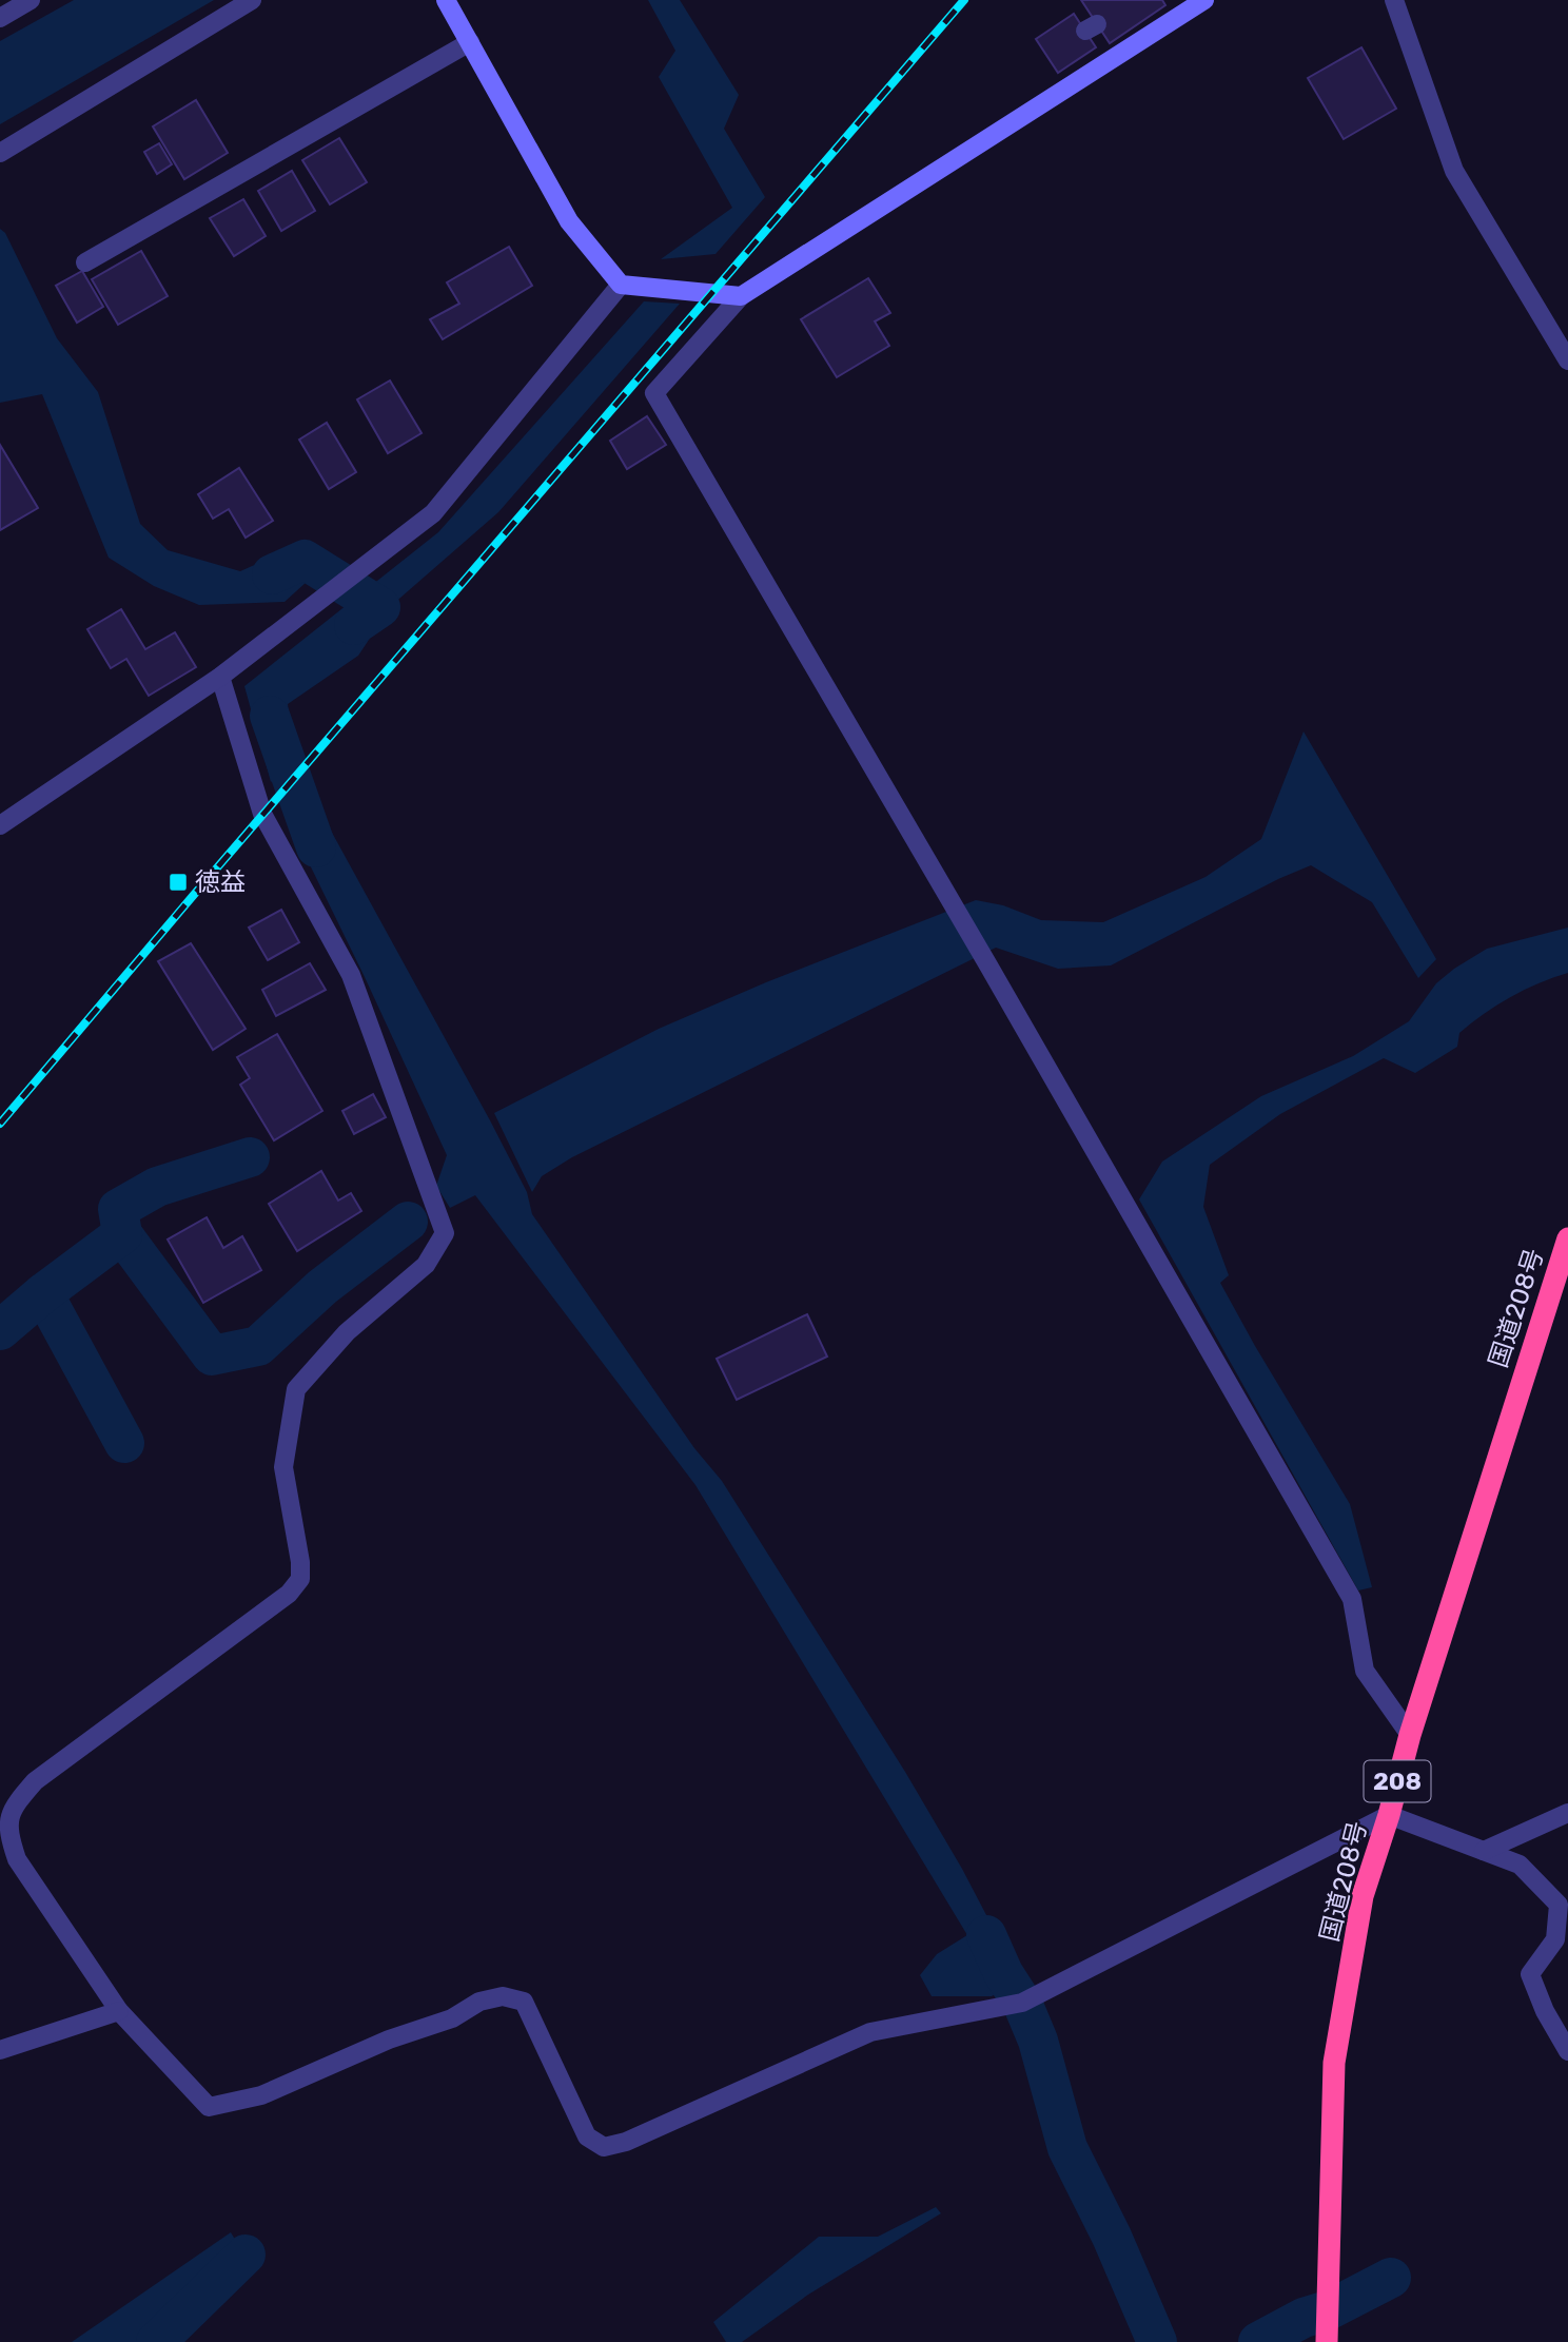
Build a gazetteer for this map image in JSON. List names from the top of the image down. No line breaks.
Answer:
{"streets":{"highway":["国道208号","208"]},"places":{"transit":["徳益"]}}
